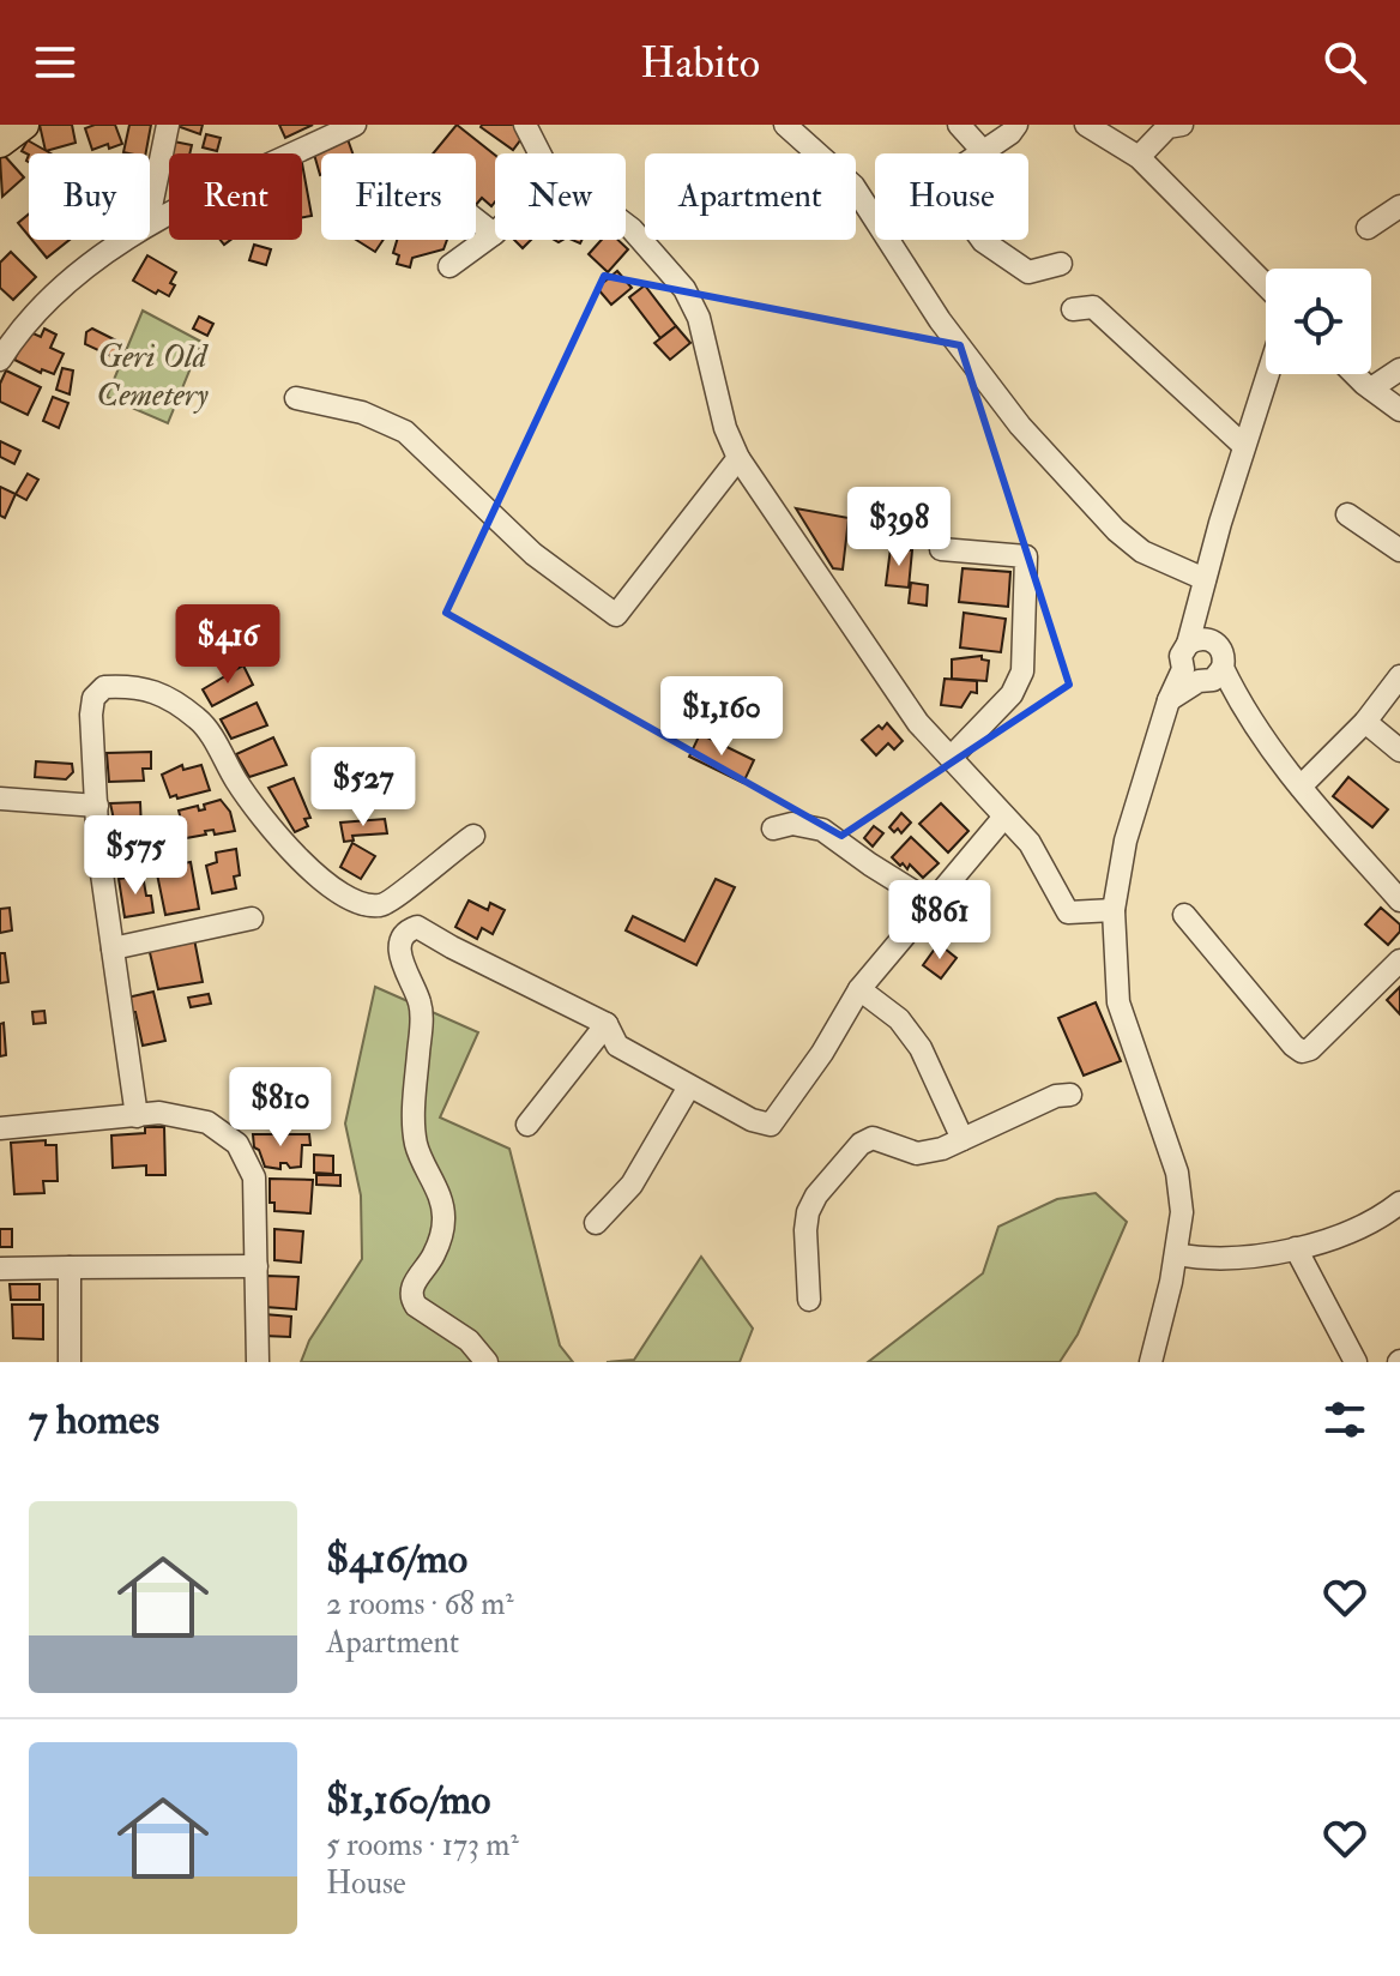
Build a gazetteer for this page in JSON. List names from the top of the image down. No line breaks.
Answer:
{"parks":["Geri Old Cemetery"],"page":{"header":"Habito","chip":["Buy","Rent","Filters","New","Apartment","House"],"price":["$398","$416","$1,160","$527","$575","$861","$810"],"heading":"7 homes","list":[{"name":"$416/mo","note":"2 rooms · 68 m² · Apartment"},{"name":"$1,160/mo","note":"5 rooms · 173 m² · House"}]}}
